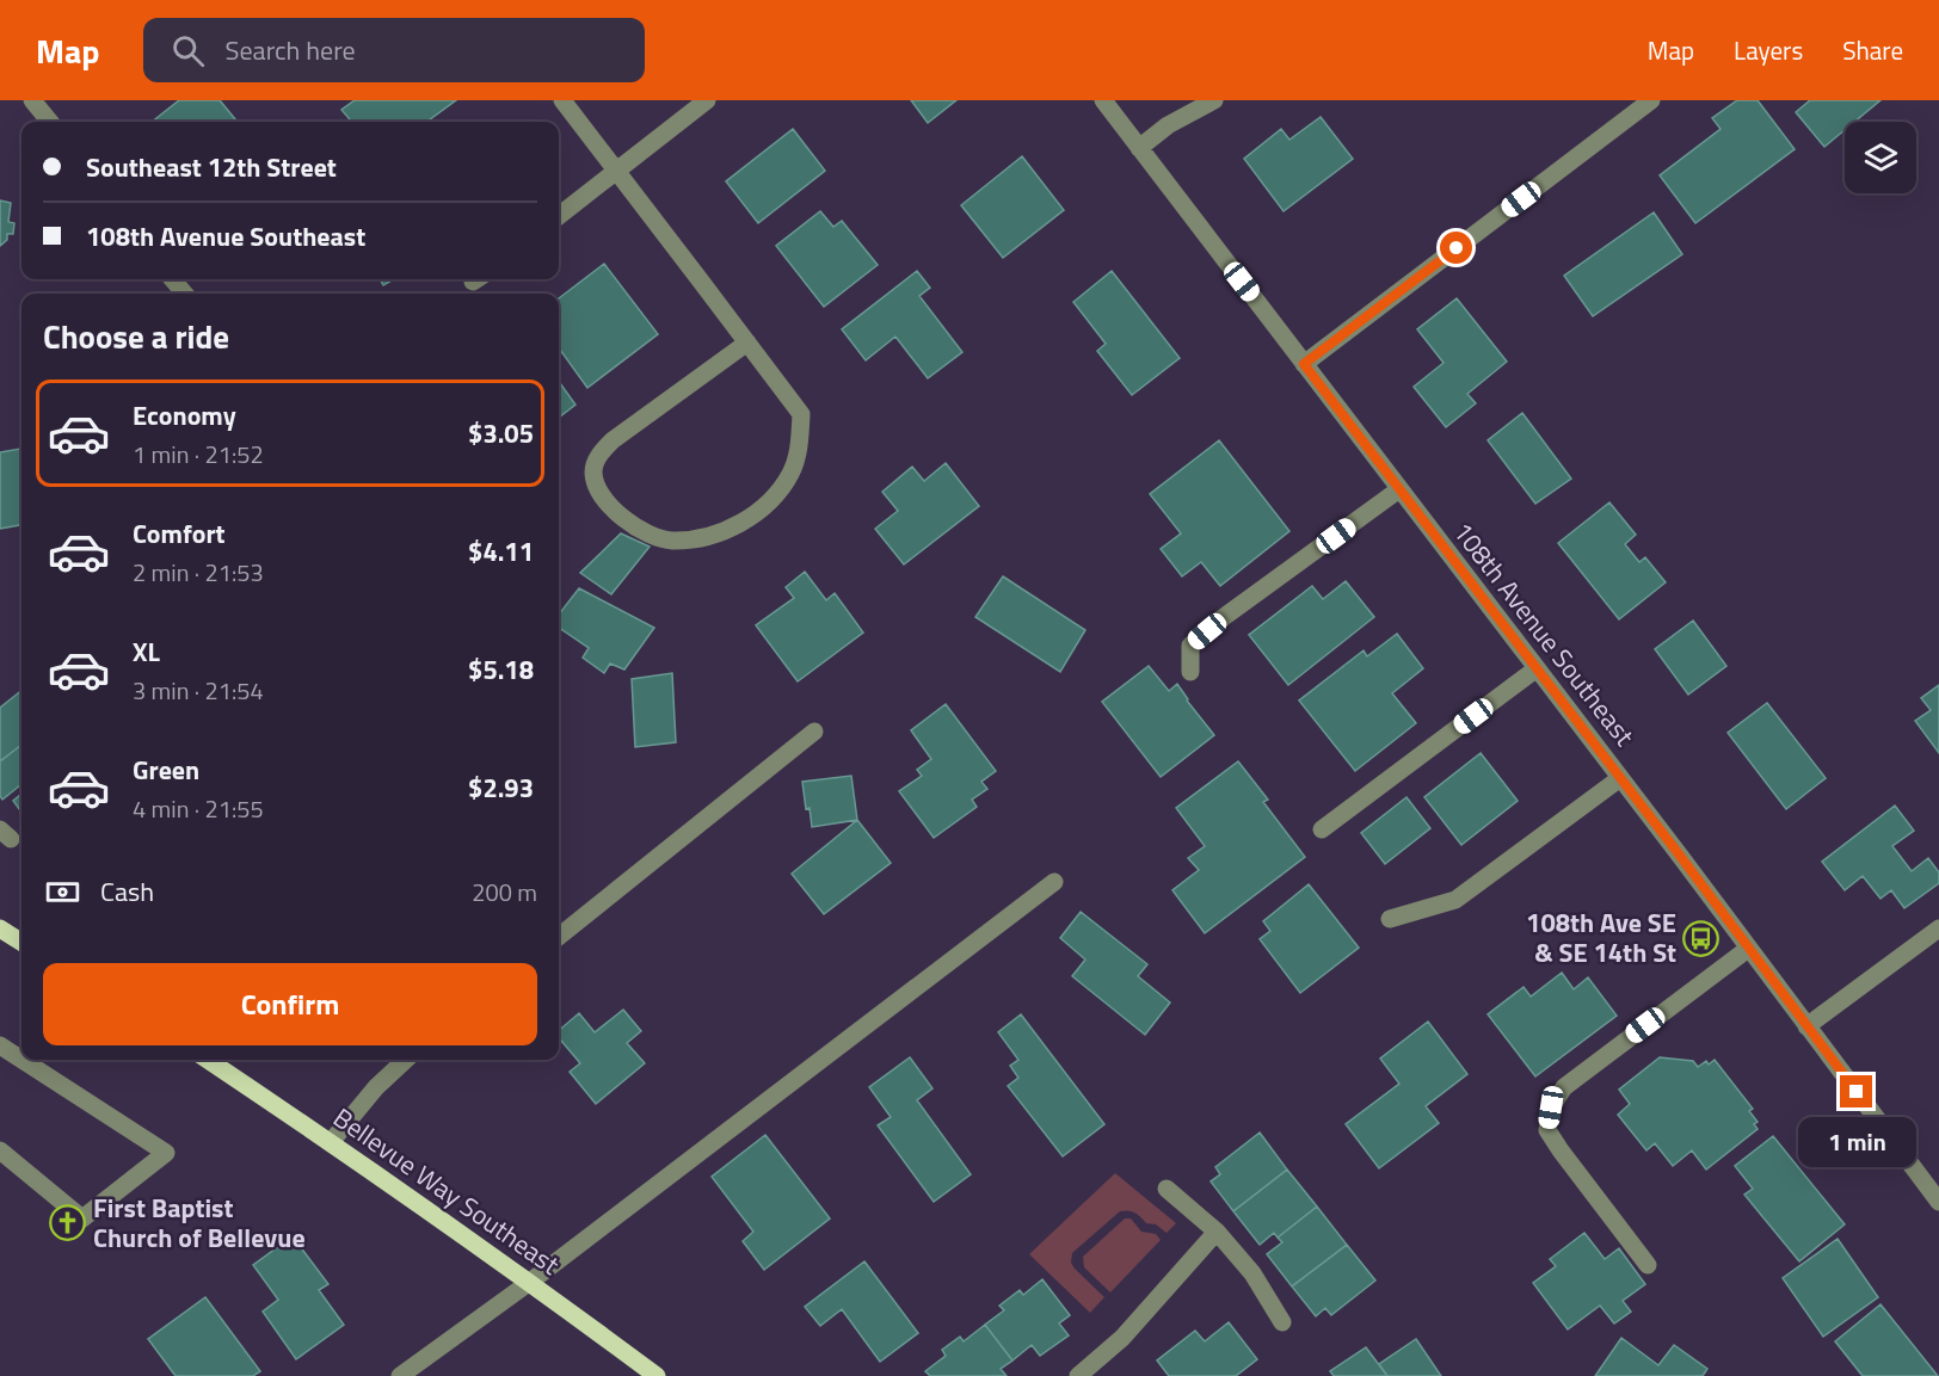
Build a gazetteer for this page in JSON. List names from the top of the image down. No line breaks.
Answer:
{"streets":{"main road":["Bellevue Way Southeast"],"street":["108th Avenue Southeast"]},"places":{"bus stop":["108th Ave SE & SE 14th St"],"church":["First Baptist Church of Bellevue"]},"page":{"header":"Map","search":"Search here","nav":["Map","Layers","Share"],"banner":["Southeast 12th Street","108th Avenue Southeast"],"heading":"Choose a ride","list":[{"name":"Economy","note":"1 min · 21:52","value":"$3.05"},{"name":"Comfort","note":"2 min · 21:53","value":"$4.11"},{"name":"XL","note":"3 min · 21:54","value":"$5.18"},{"name":"Green","note":"4 min · 21:55","value":"$2.93"}],"pay":["Cash","200 m"],"buttons":"Confirm","bubble":"1 min"}}
